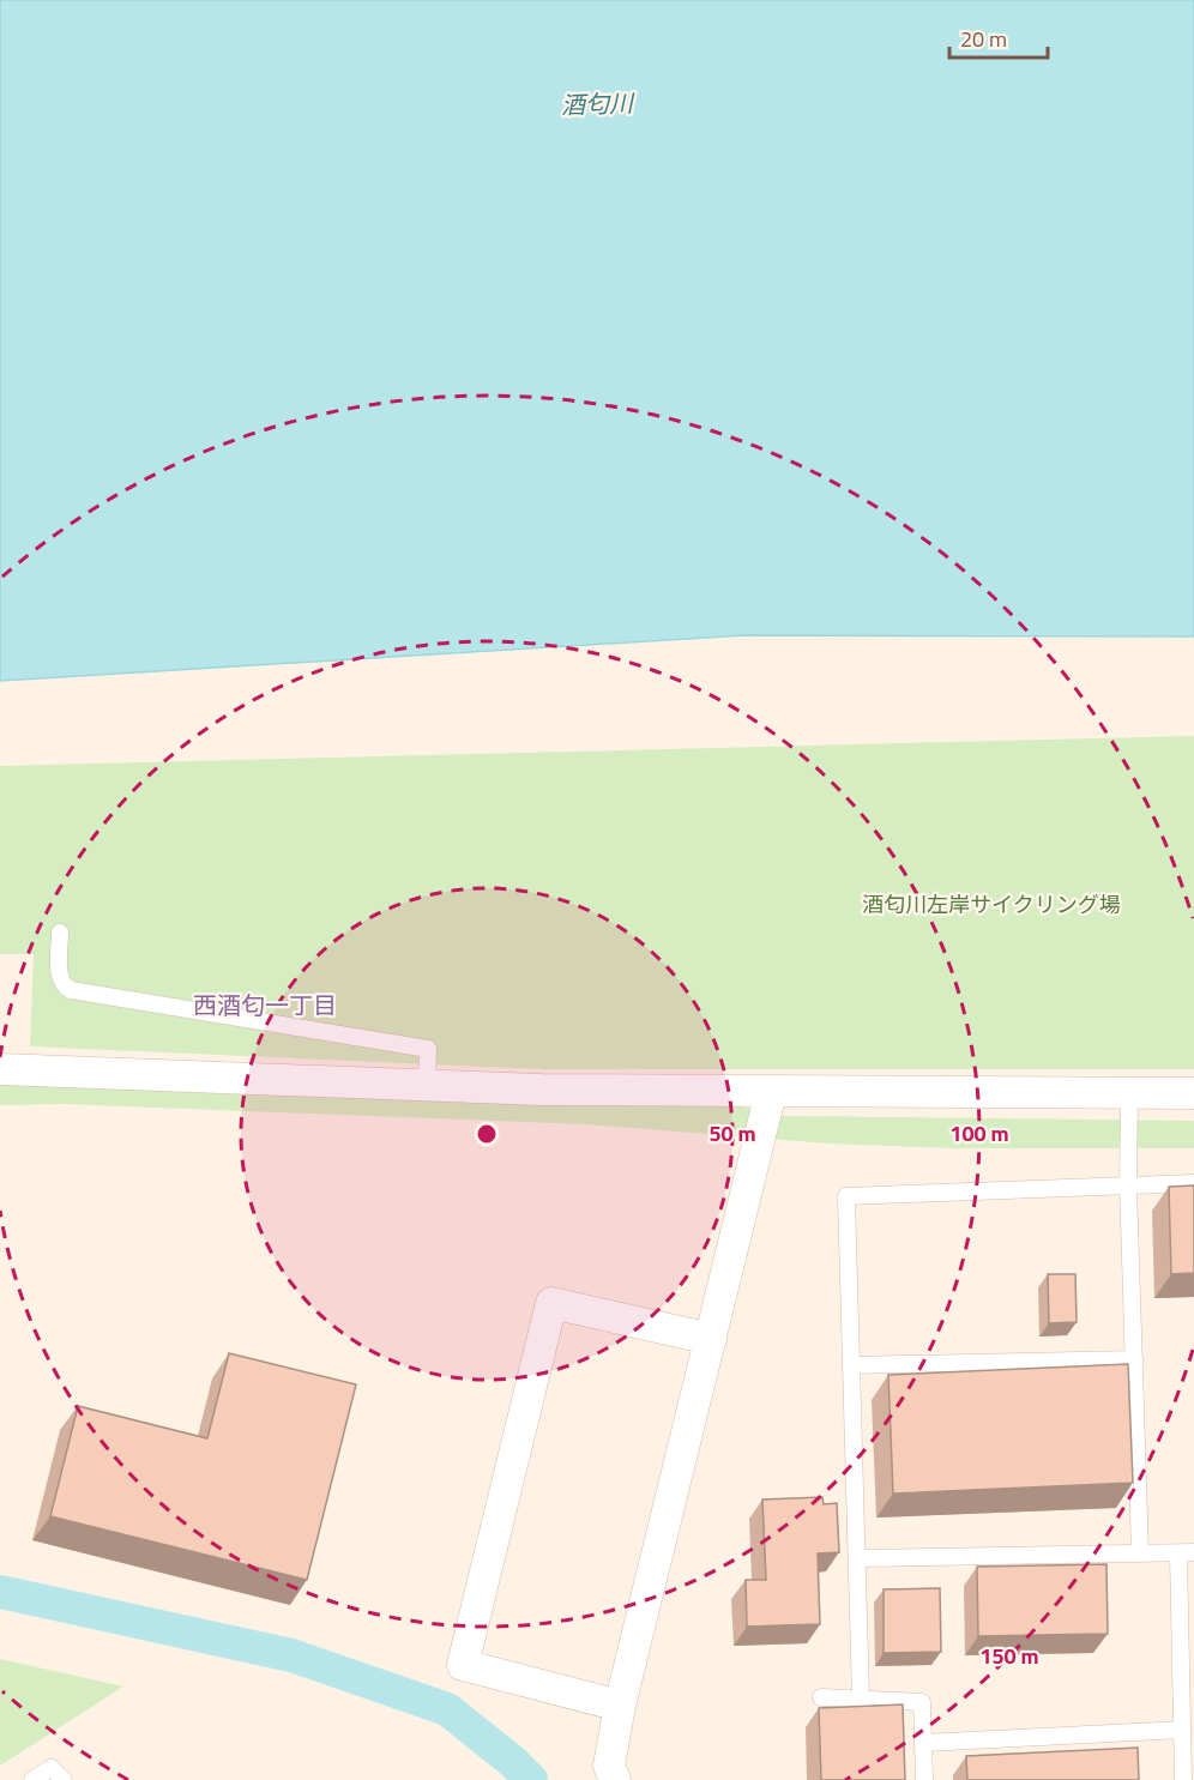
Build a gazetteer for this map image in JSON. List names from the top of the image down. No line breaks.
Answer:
{"districts":["西酒匂一丁目"],"water":["酒匂川"],"parks":["酒匂川左岸サイクリング場"],"scale_bar":"20 m","rings":["50 m","100 m","150 m"]}
